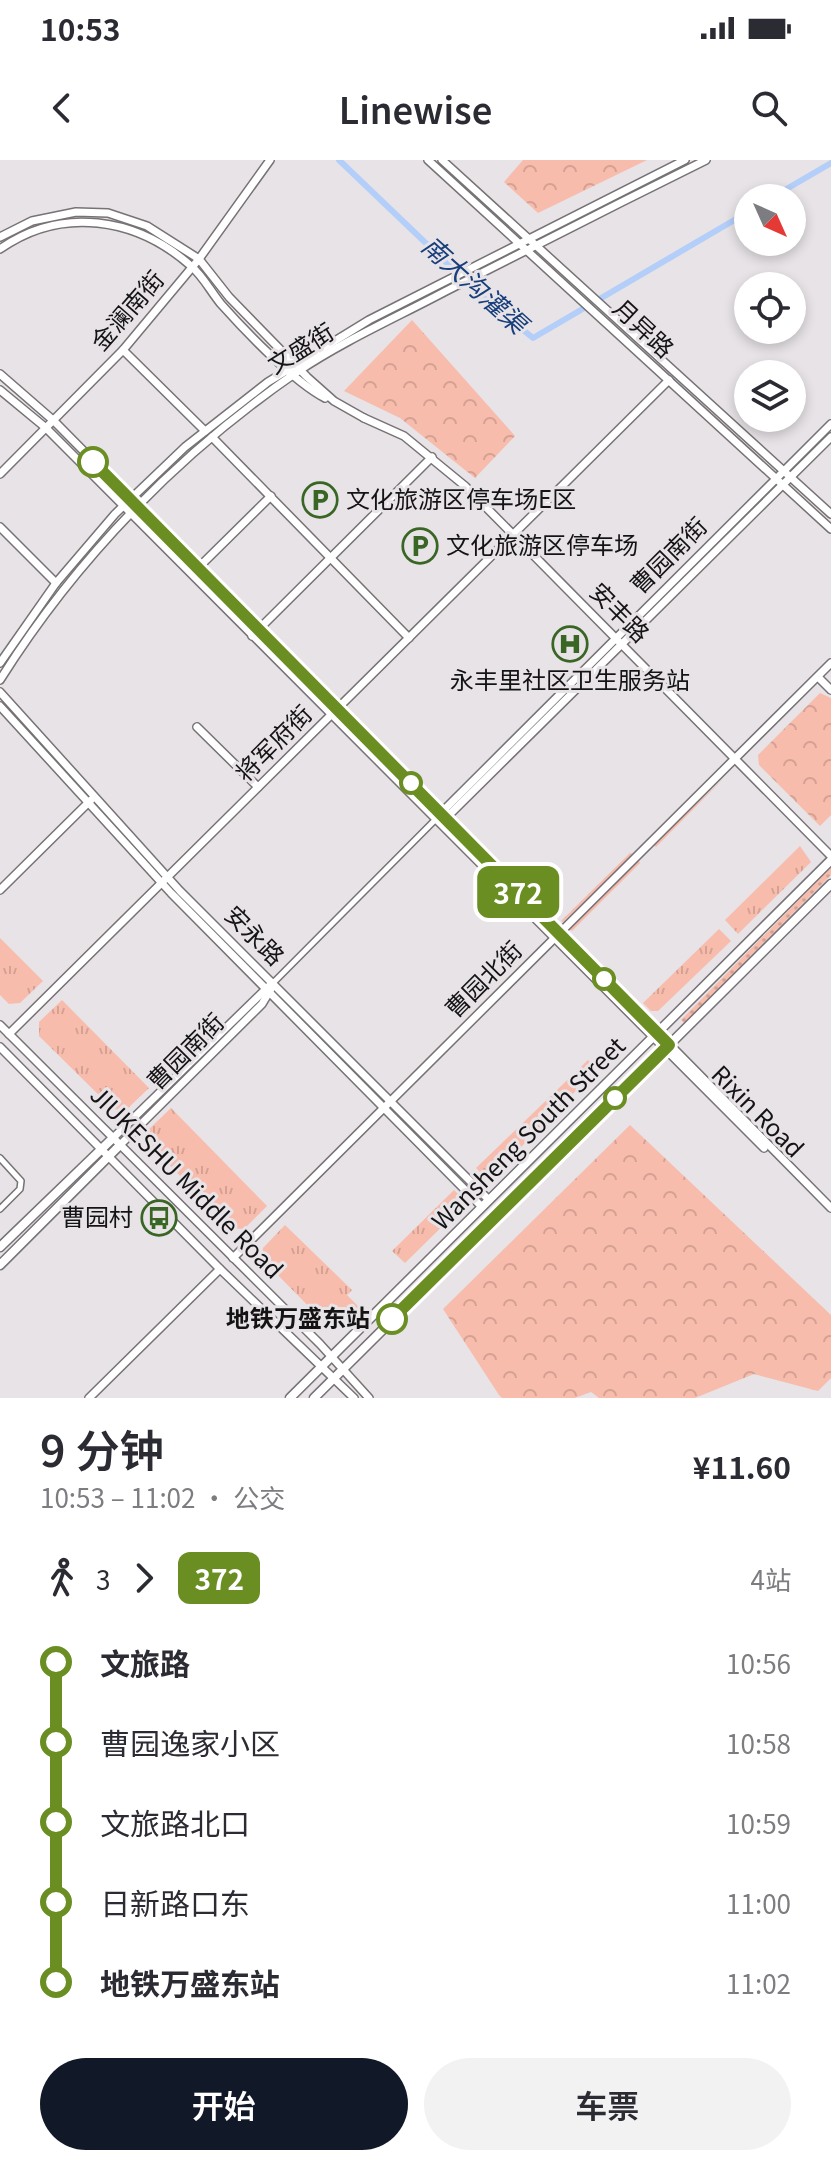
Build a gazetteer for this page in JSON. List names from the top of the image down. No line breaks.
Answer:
{"streets":{"main road":["金澜南街","月异路","文盛街","曹园南街","安丰路","将军府街","安永路","曹园北街","Rixin Road","Wansheng South Street","JIUKESHU Middle Road"]},"crossings":[["金澜南街","安丰路"],["月异路","文盛街"],["月异路","曹园南街"],["月异路","将军府街"],["文盛街","安丰路"],["曹园南街","安丰路"],["曹园南街","安永路"],["曹园南街","Rixin Road"],["曹园南街","JIUKESHU Middle Road"],["安丰路","将军府街"],["安丰路","曹园北街"],["安丰路","Wansheng South Street"],["将军府街","安永路"],["将军府街","Rixin Road"],["将军府街","JIUKESHU Middle Road"],["安永路","曹园北街"],["安永路","Wansheng South Street"],["曹园北街","Rixin Road"],["曹园北街","JIUKESHU Middle Road"],["Rixin Road","Wansheng South Street"],["Wansheng South Street","JIUKESHU Middle Road"]],"water":["南大沟灌渠"],"places":{"parking":["文化旅游区停车场E区","文化旅游区停车场"],"hospital":["永丰里社区卫生服务站"],"bus stop":["曹园村"],"other":["地铁万盛东站"]},"lines":["bus line 372"],"north":"bottom right","page":{"status":"10:53","header":"Linewise","on_map":"372","heading":["9 分钟","10:53 – 11:02 · 公交","¥11.60"],"legs":["3","372","4站"],"list":[{"name":"文旅路","value":"10:56"},{"name":"曹园逸家小区","value":"10:58"},{"name":"文旅路北口","value":"10:59"},{"name":"日新路口东","value":"11:00"},{"name":"地铁万盛东站","value":"11:02"}],"buttons":["开始","车票"]}}
